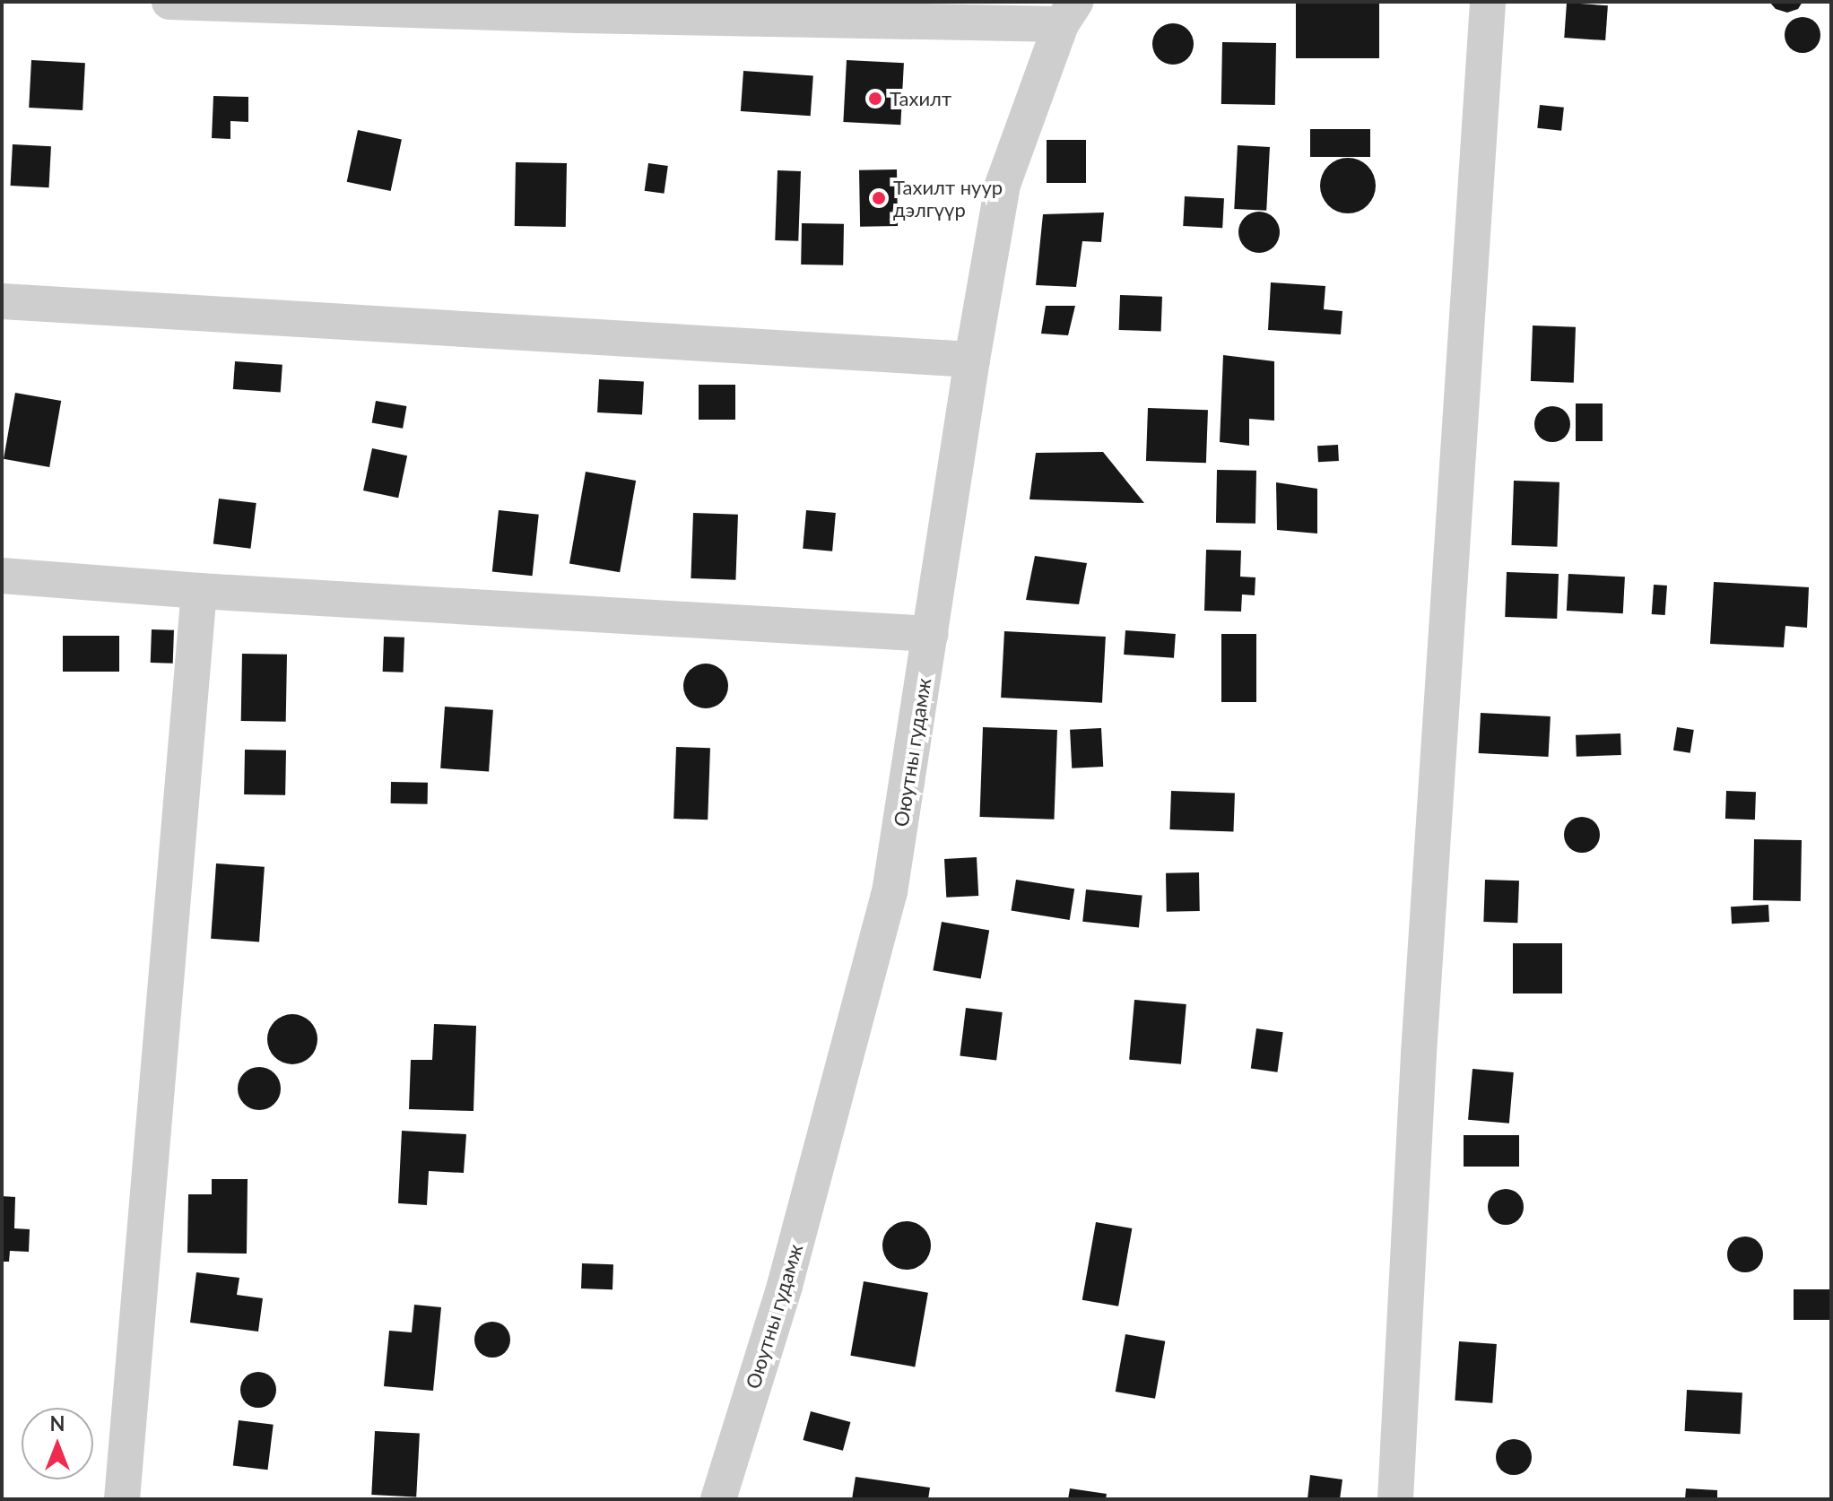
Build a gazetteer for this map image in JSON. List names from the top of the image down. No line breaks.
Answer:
{"streets":{"street":["Оюутны гудамж"]},"places":["Тахилт","Тахилт нуур дэлгүүр"],"north":"top"}
